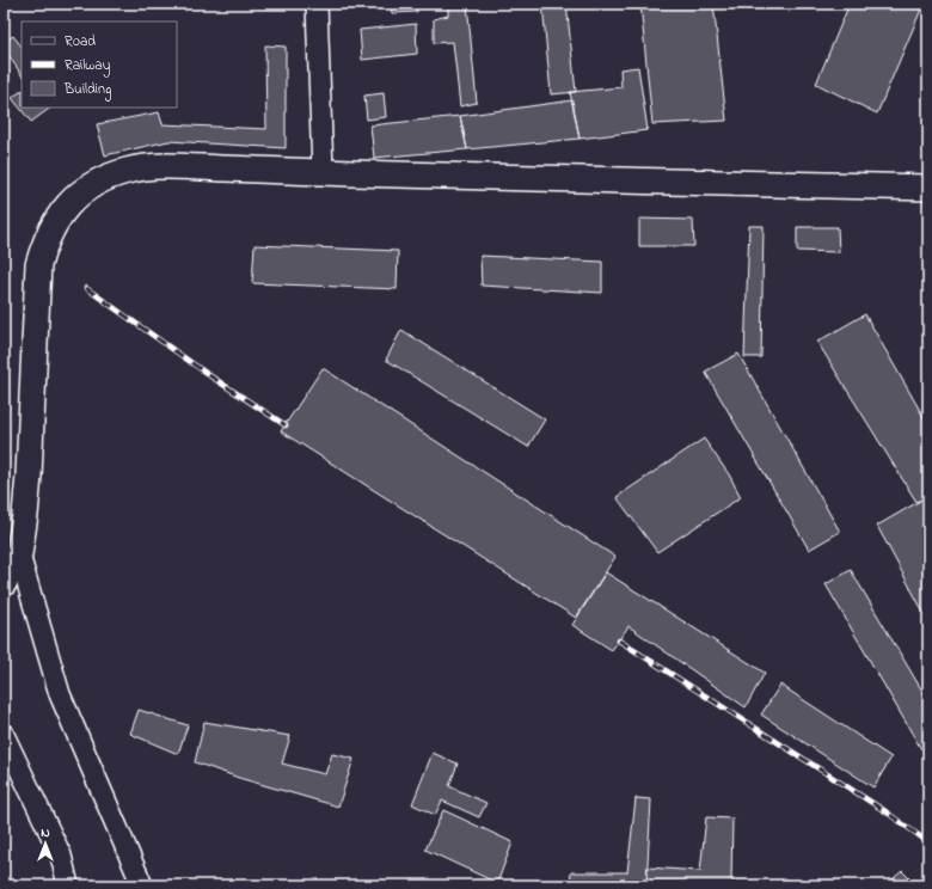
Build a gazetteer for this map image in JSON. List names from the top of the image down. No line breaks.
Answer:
{"legend":["Road","Railway","Building"],"north":"top"}
